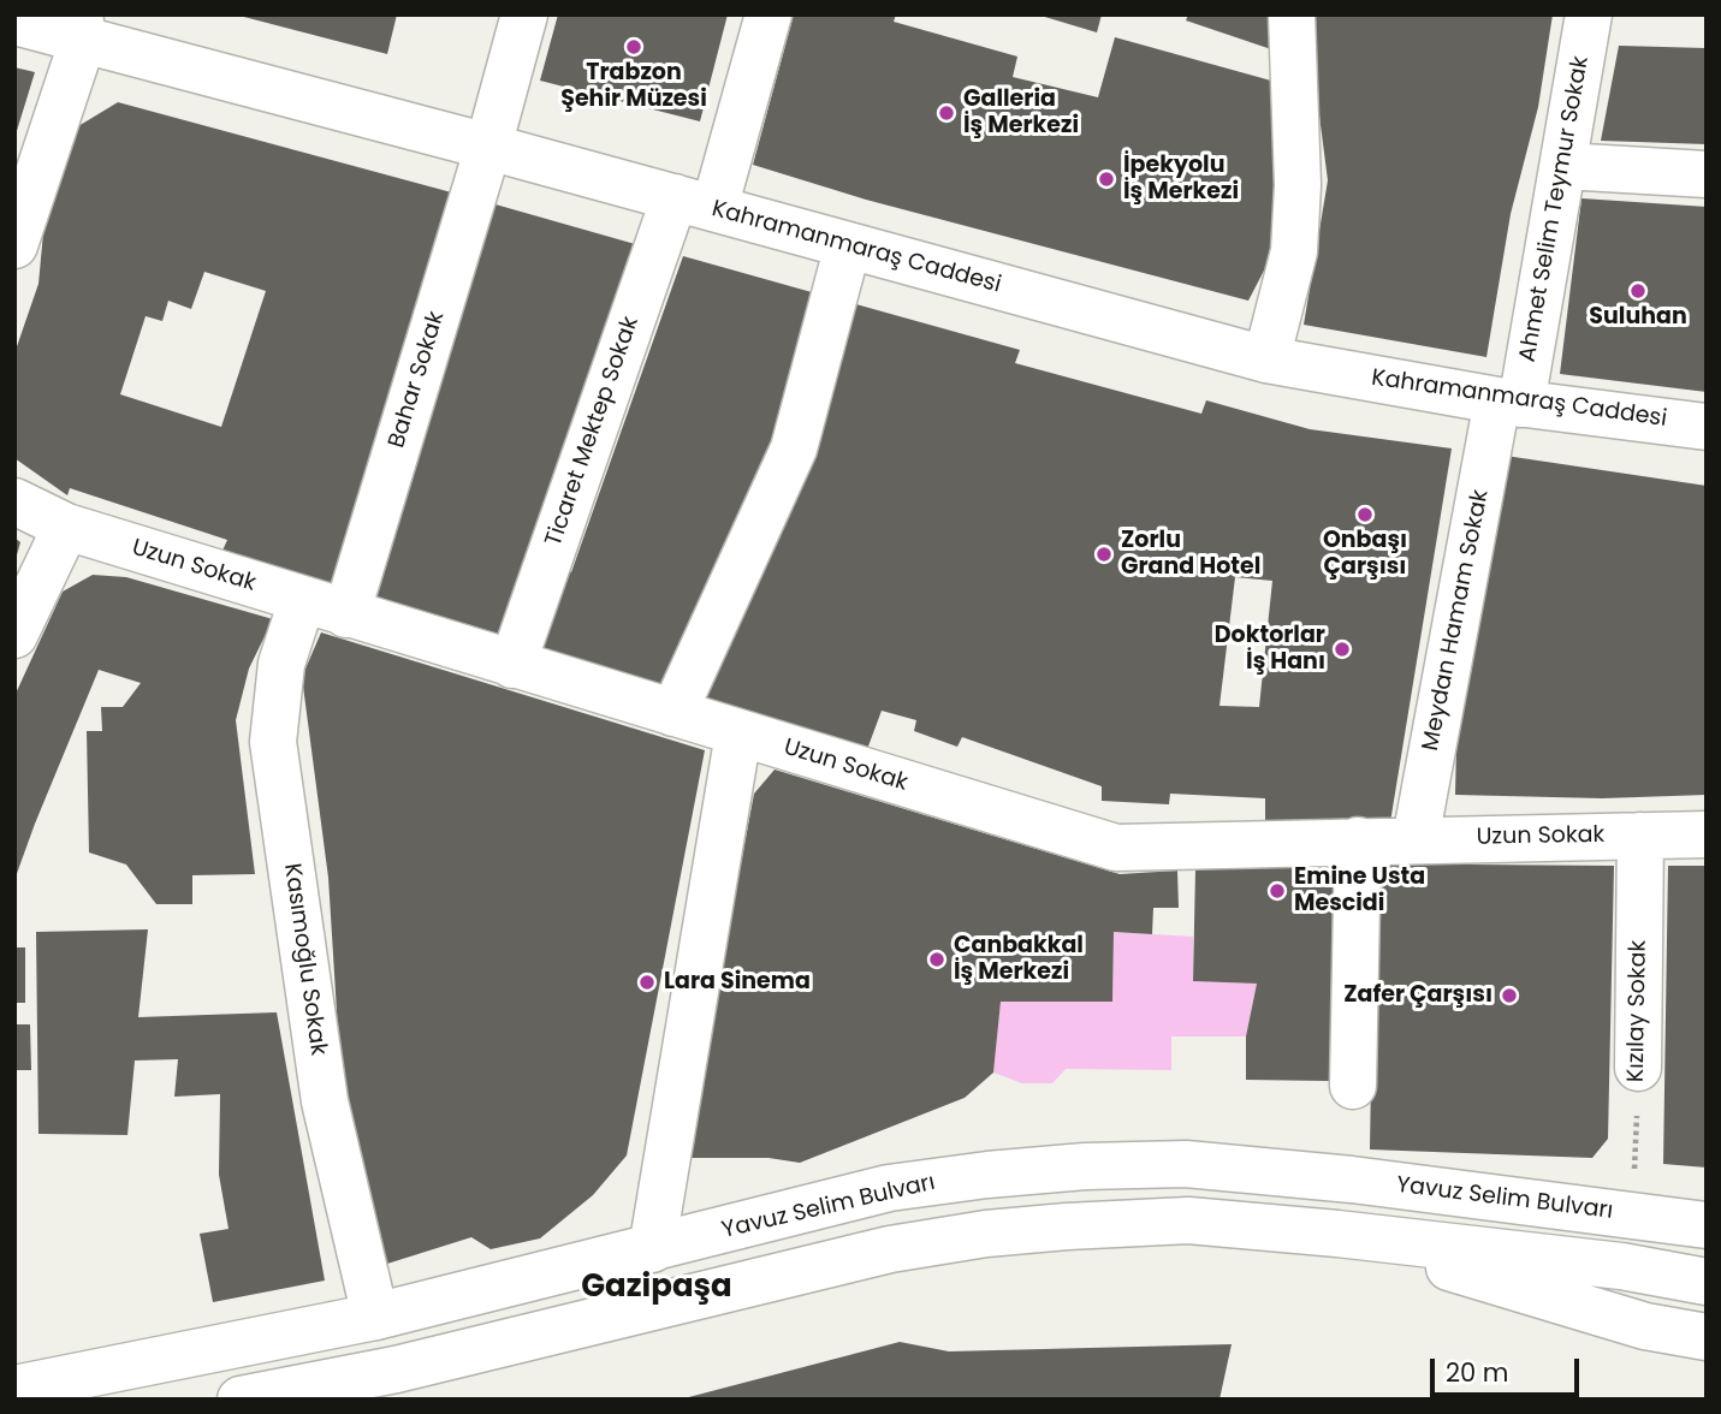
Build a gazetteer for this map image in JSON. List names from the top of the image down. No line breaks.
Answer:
{"streets":{"street":["Ahmet Selim Teymur Sokak","Kahramanmaraş Caddesi","Bahar Sokak","Ticaret Mektep Sokak","Uzun Sokak","Meydan Hamam Sokak","Kasımoğlu Sokak","Kızılay Sokak","Yavuz Selim Bulvarı"]},"crossings":[["Ahmet Selim Teymur Sokak","Kahramanmaraş Caddesi"],["Ahmet Selim Teymur Sokak","Meydan Hamam Sokak"],["Kahramanmaraş Caddesi","Bahar Sokak"],["Kahramanmaraş Caddesi","Ticaret Mektep Sokak"],["Kahramanmaraş Caddesi","Meydan Hamam Sokak"],["Bahar Sokak","Uzun Sokak"],["Ticaret Mektep Sokak","Uzun Sokak"],["Uzun Sokak","Meydan Hamam Sokak"],["Uzun Sokak","Kasımoğlu Sokak"],["Uzun Sokak","Kızılay Sokak"],["Kasımoğlu Sokak","Yavuz Selim Bulvarı"]],"districts":["Gazipaşa"],"places":["Trabzon Şehir Müzesi","Galleria İş Merkezi","İpekyolu İş Merkezi","Suluhan","Onbaşı Çarşısı","Zorlu Grand Hotel","Doktorlar İş Hanı","Emine Usta Mescidi","Canbakkal İş Merkezi","Lara Sinema","Zafer Çarşısı"],"scale_bar":"20 m"}
